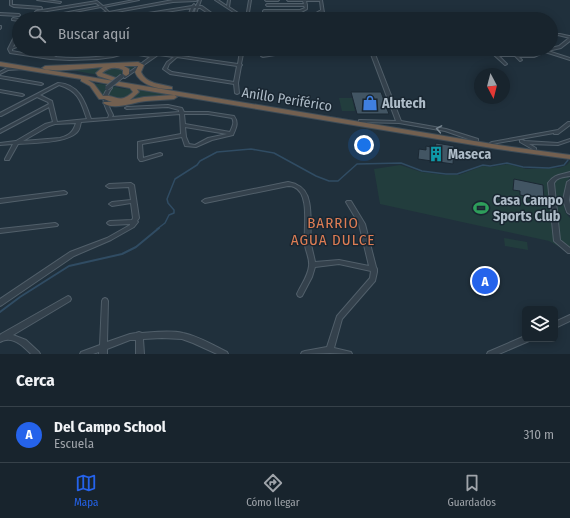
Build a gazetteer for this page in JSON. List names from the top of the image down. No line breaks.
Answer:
{"streets":{"highway":["Anillo Periférico"]},"districts":["BARRIO AGUA DULCE"],"places":{"shop":["Alutech"],"building":["Maseca"],"sports":["Casa Campo Sports Club"]},"north":"bottom","page":{"search":"Buscar aquí","pins":"A","heading":"Cerca","list":[{"mark":"A","name":"Del Campo School","note":"Escuela","value":"310 m"}],"nav":["Mapa","Cómo llegar","Guardados"]}}
